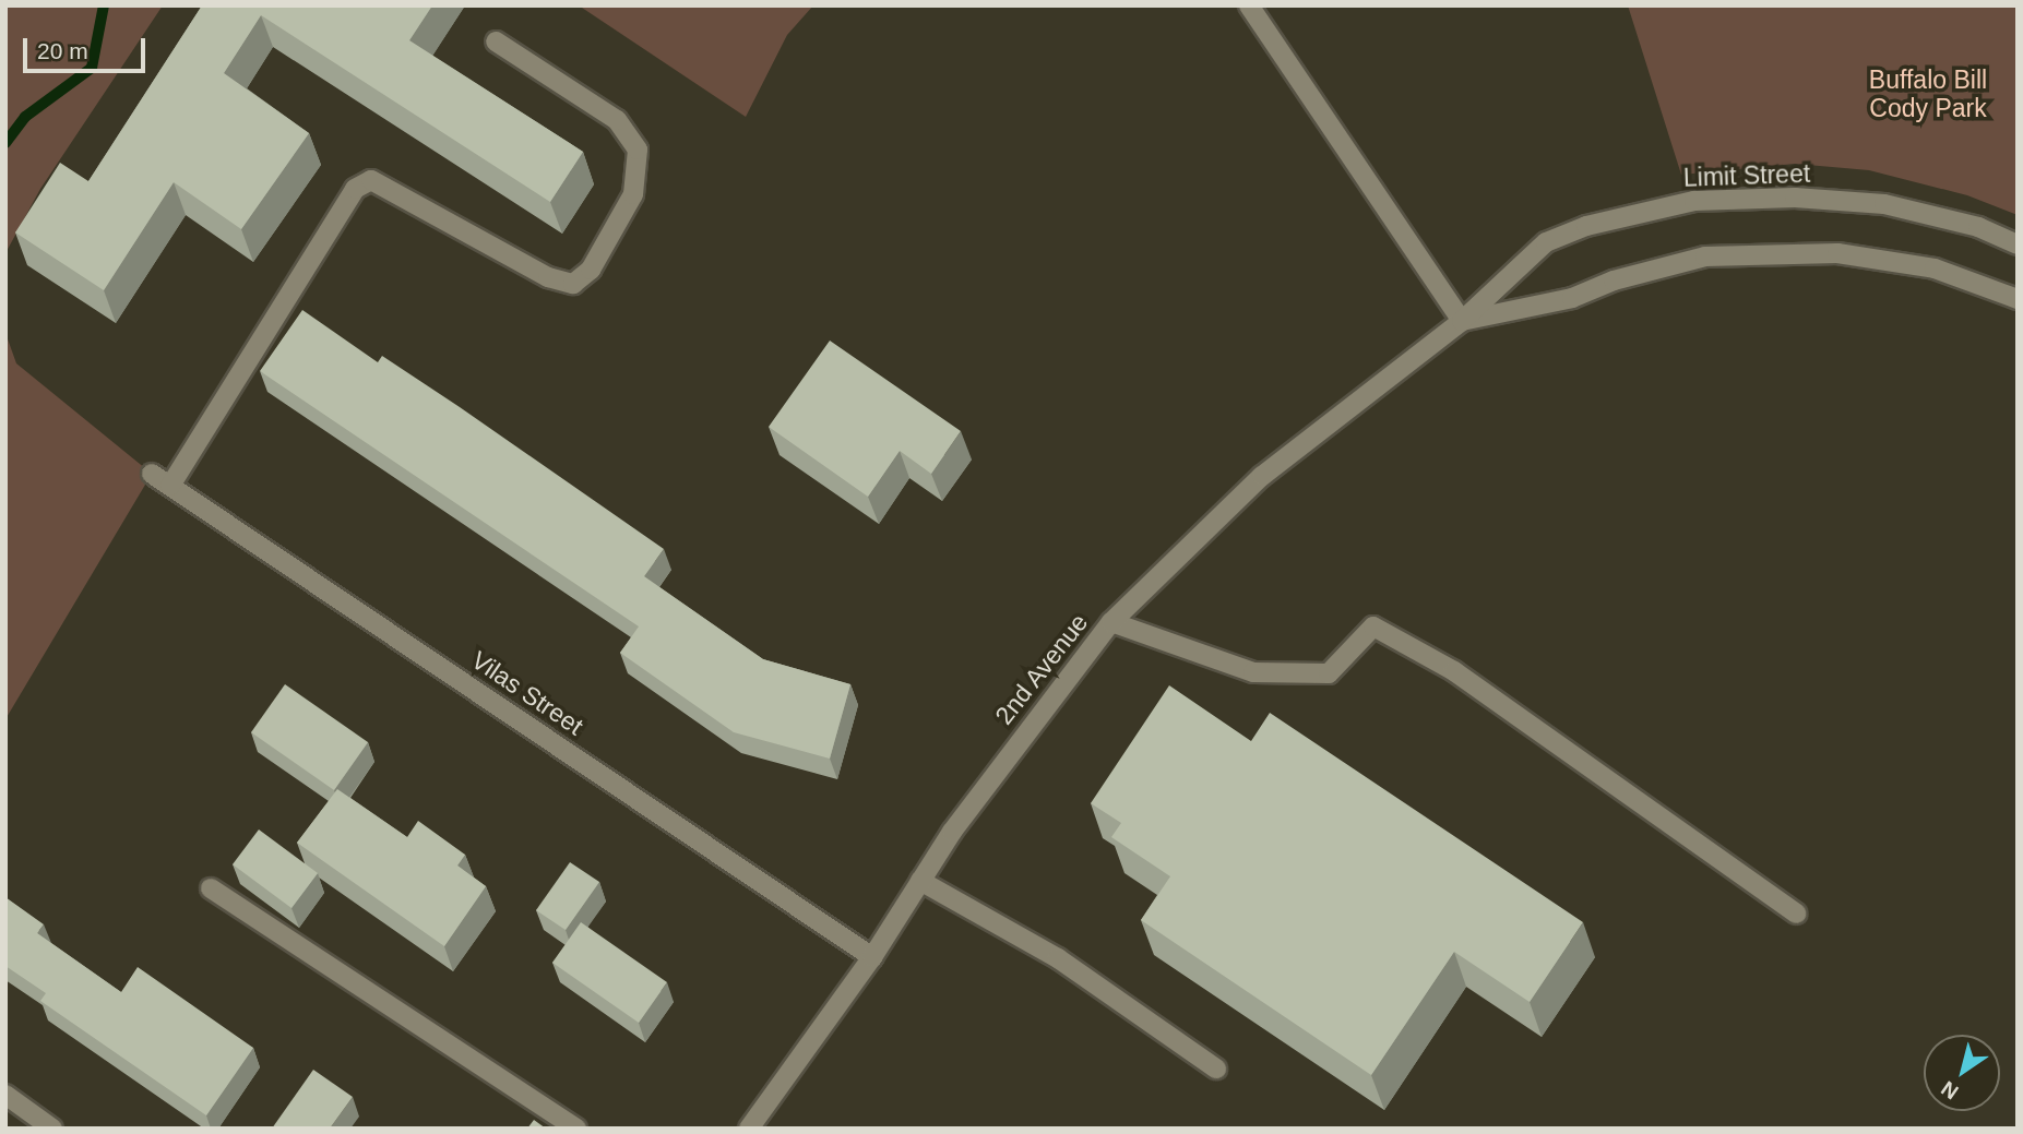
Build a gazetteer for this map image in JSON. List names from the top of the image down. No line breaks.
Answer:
{"streets":{"street":["Limit Street","2nd Avenue","Vilas Street"]},"crossings":[["Limit Street","2nd Avenue"],["2nd Avenue","Vilas Street"]],"parks":["Buffalo Bill Cody Park"],"scale_bar":"20 m","north":"bottom left"}
